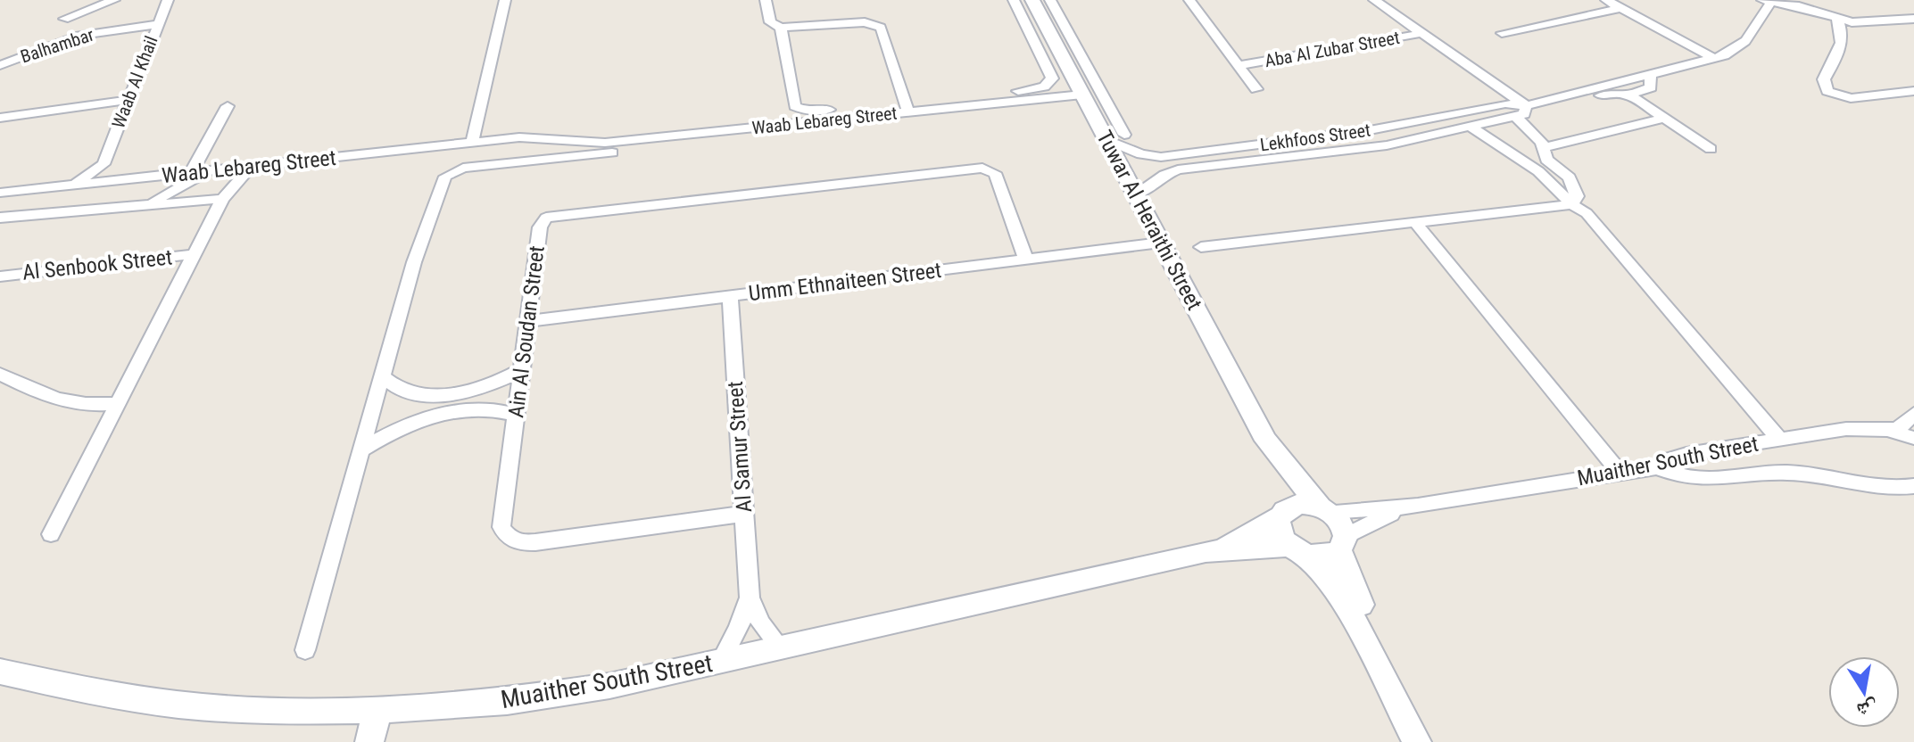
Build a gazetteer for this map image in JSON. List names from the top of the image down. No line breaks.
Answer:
{"streets":{"street":["Balhambar","Aba Al Zubar Street","Waab Al Khail","Waab Lebareg Street","Lekhfoos Street","Tuwar Al Heraithi Street","Al Senbook Street","Umm Ethnaiteen Street","Ain Al Soudan Street","Al Samur Street","Muaither South Street"]},"crossings":[["Balhambar","Waab Al Khail"],["Waab Lebareg Street","Tuwar Al Heraithi Street"],["Waab Lebareg Street","Al Senbook Street"],["Lekhfoos Street","Tuwar Al Heraithi Street"],["Tuwar Al Heraithi Street","Umm Ethnaiteen Street"],["Tuwar Al Heraithi Street","Muaither South Street"],["Umm Ethnaiteen Street","Ain Al Soudan Street"],["Umm Ethnaiteen Street","Al Samur Street"],["Ain Al Soudan Street","Al Samur Street"],["Al Samur Street","Muaither South Street"]],"north":"bottom"}
